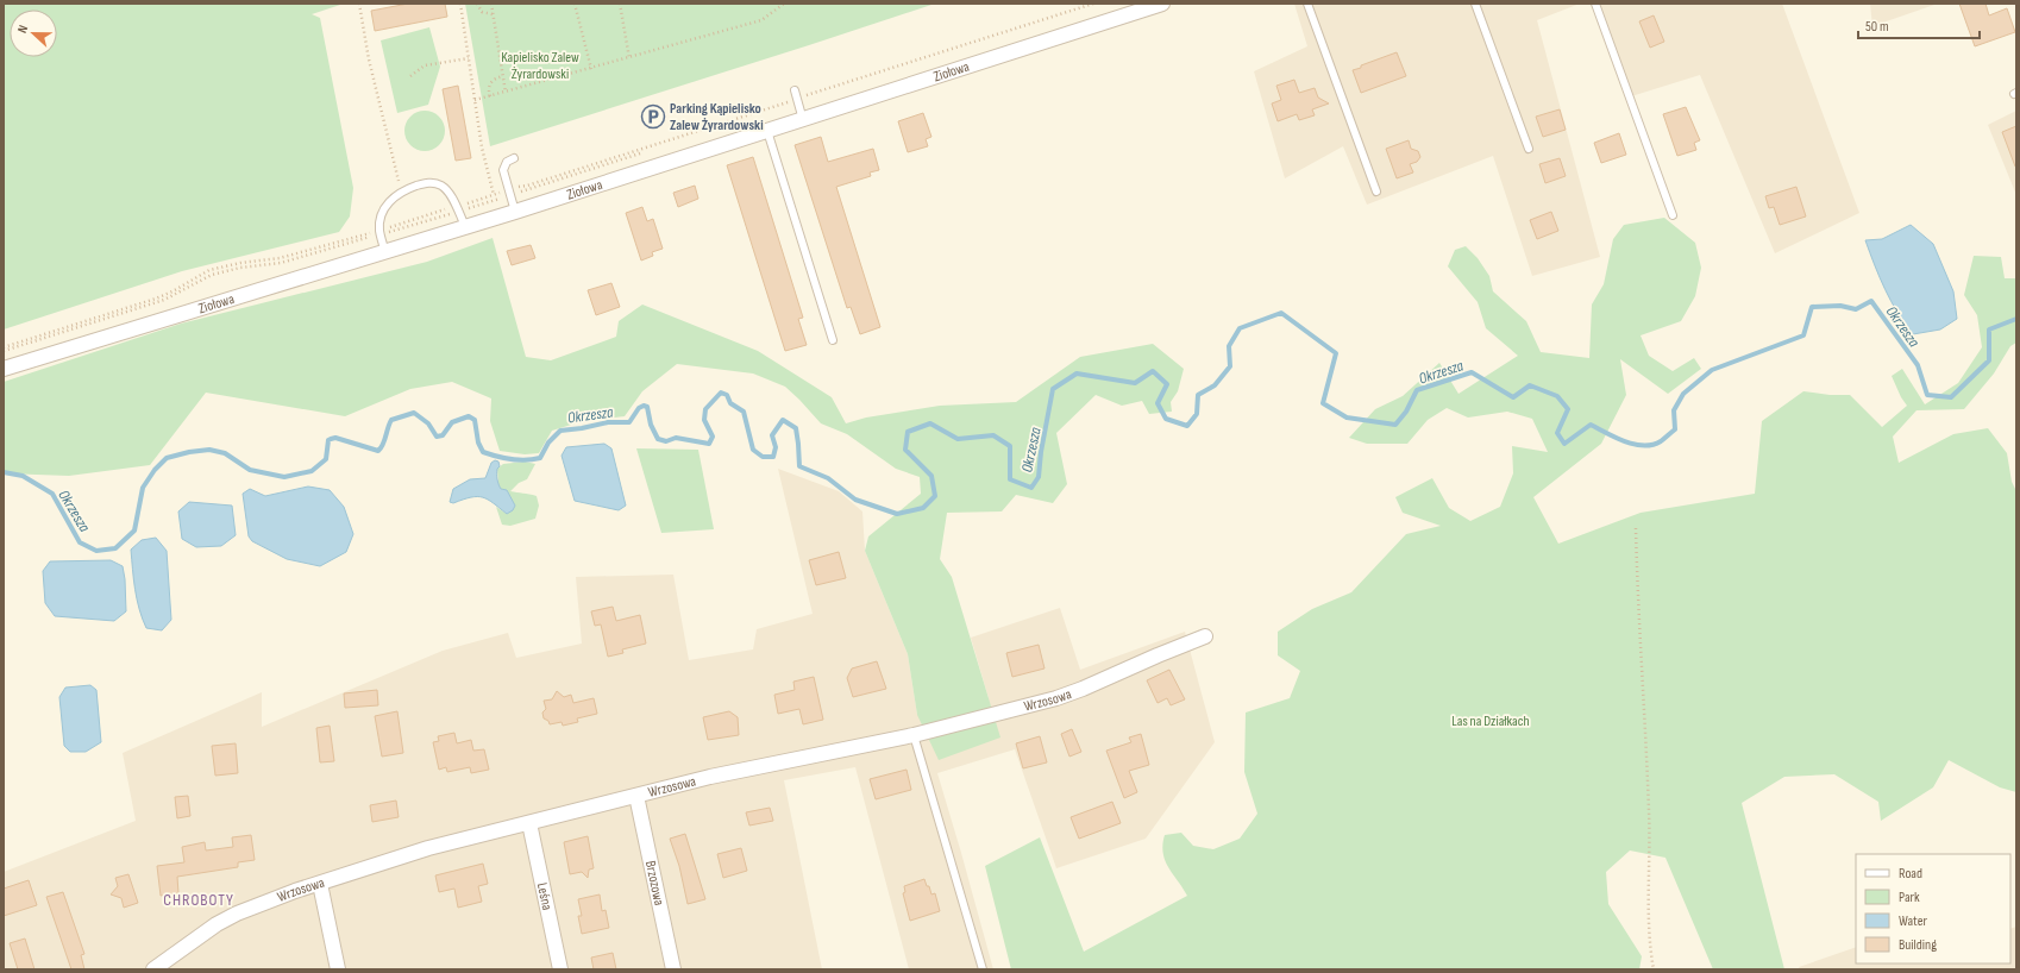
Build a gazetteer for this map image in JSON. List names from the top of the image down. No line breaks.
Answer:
{"streets":{"street":["Ziołowa","Wrzosowa","Brzozowa","Leśna"]},"crossings":[["Wrzosowa","Brzozowa"],["Wrzosowa","Leśna"]],"districts":["CHROBOTY"],"water":["Okrzesza"],"parks":["Kapielisko Zalew Żyrardowski","Las na Działkach"],"places":{"parking":["Parking Kąpielisko Zalew Żyrardowski"]},"legend":["Road","Park","Water","Building"],"scale_bar":"50 m","north":"left"}
